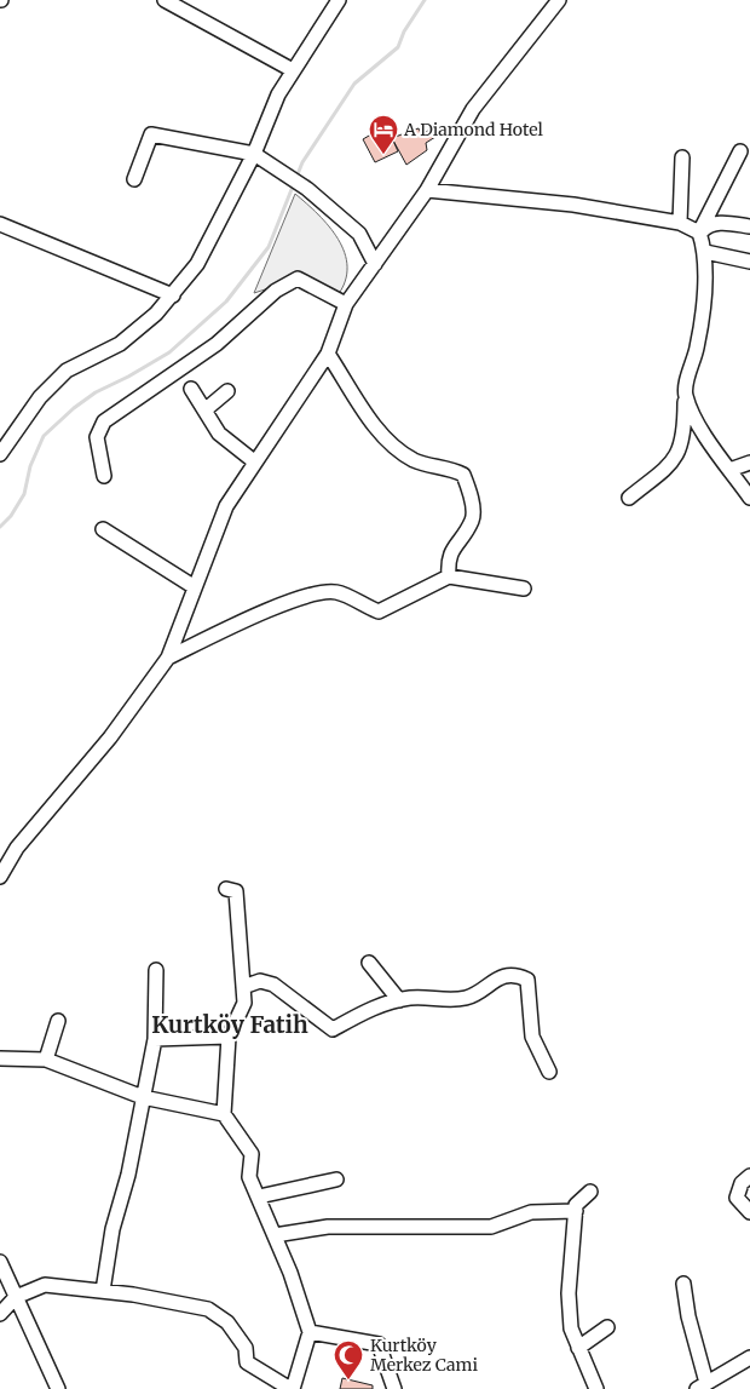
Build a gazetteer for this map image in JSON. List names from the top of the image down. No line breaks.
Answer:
{"districts":["Kurtköy Fatih"],"places":{"hotel":["A Diamond Hotel"],"mosque":["Kurtköy Merkez Cami"]}}
